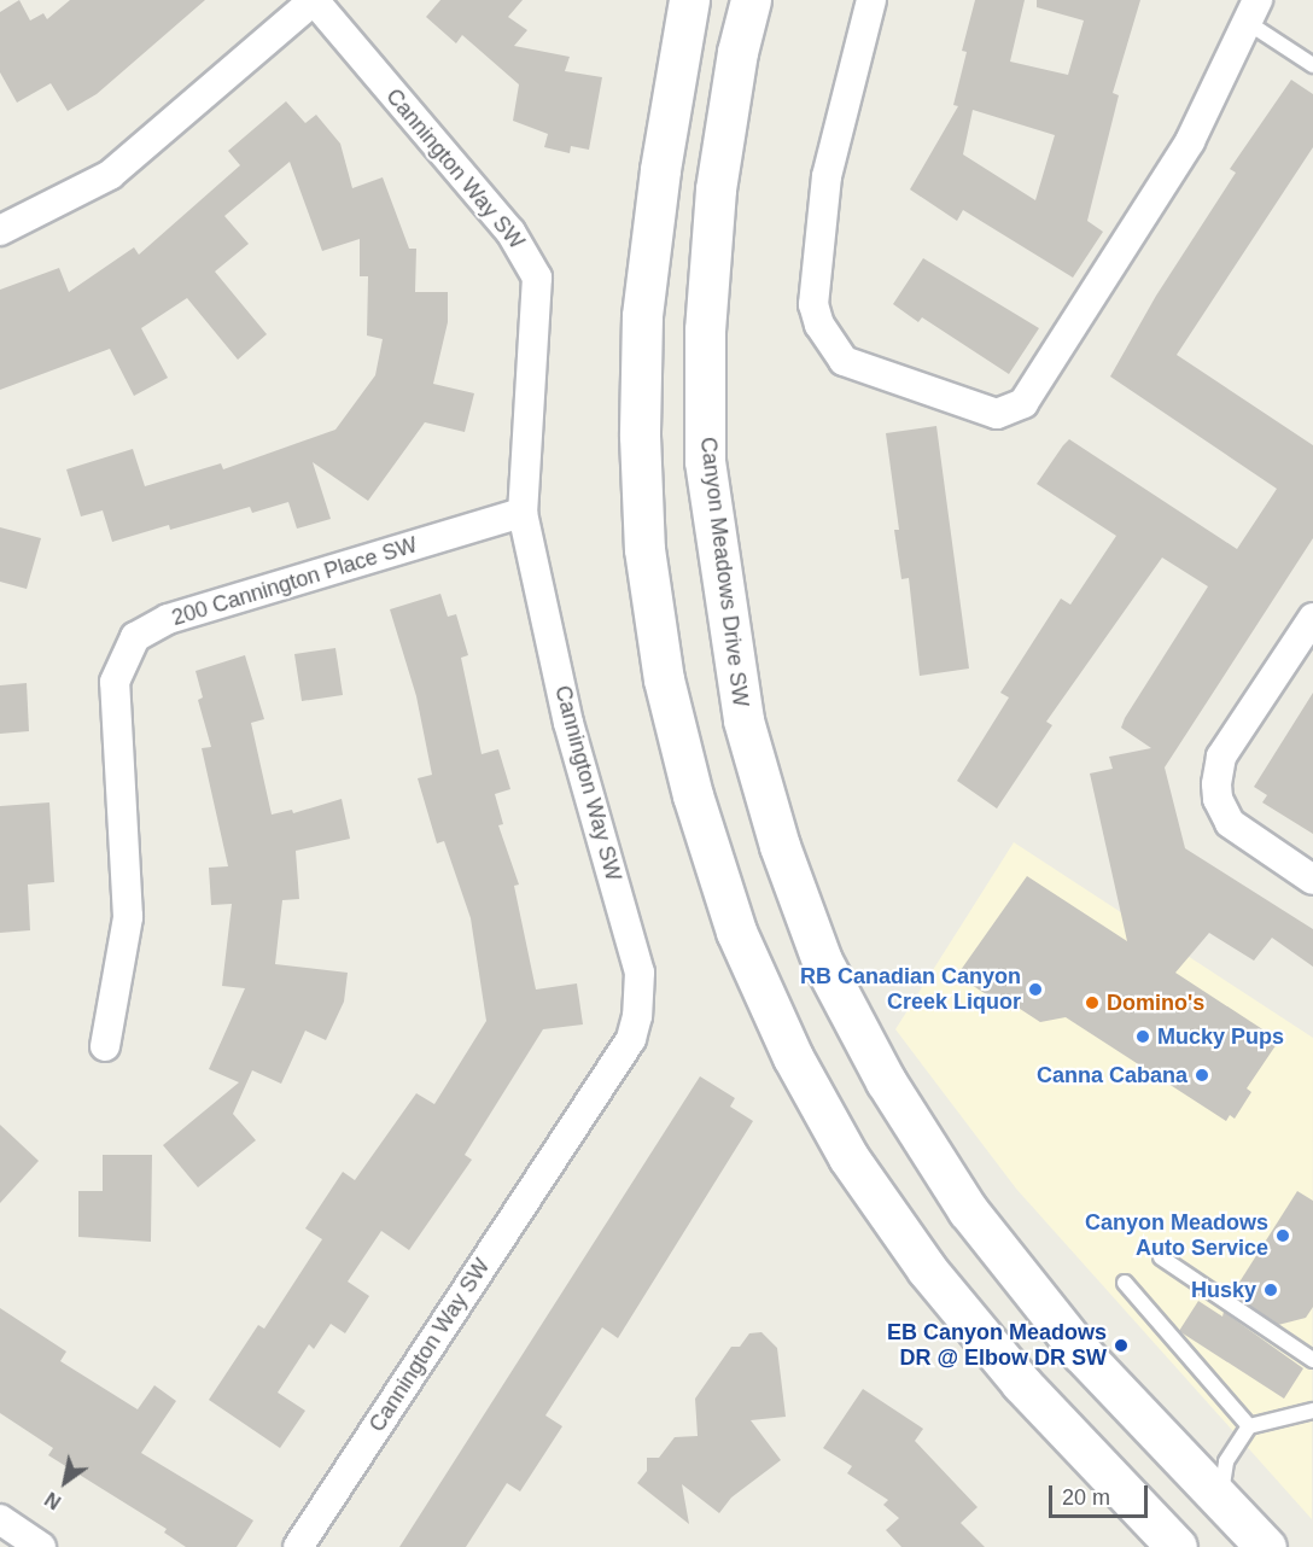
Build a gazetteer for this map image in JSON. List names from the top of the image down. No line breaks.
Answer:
{"streets":{"main road":["Canyon Meadows Drive SW"],"street":["Cannington Way SW","200 Cannington Place SW"]},"crossings":[["Cannington Way SW","200 Cannington Place SW"]],"places":["RB Canadian Canyon Creek Liquor","Domino's","Mucky Pups","Canna Cabana","Canyon Meadows Auto Service","Husky","EB Canyon Meadows DR @ Elbow DR SW"],"scale_bar":"20 m","north":"bottom left"}
